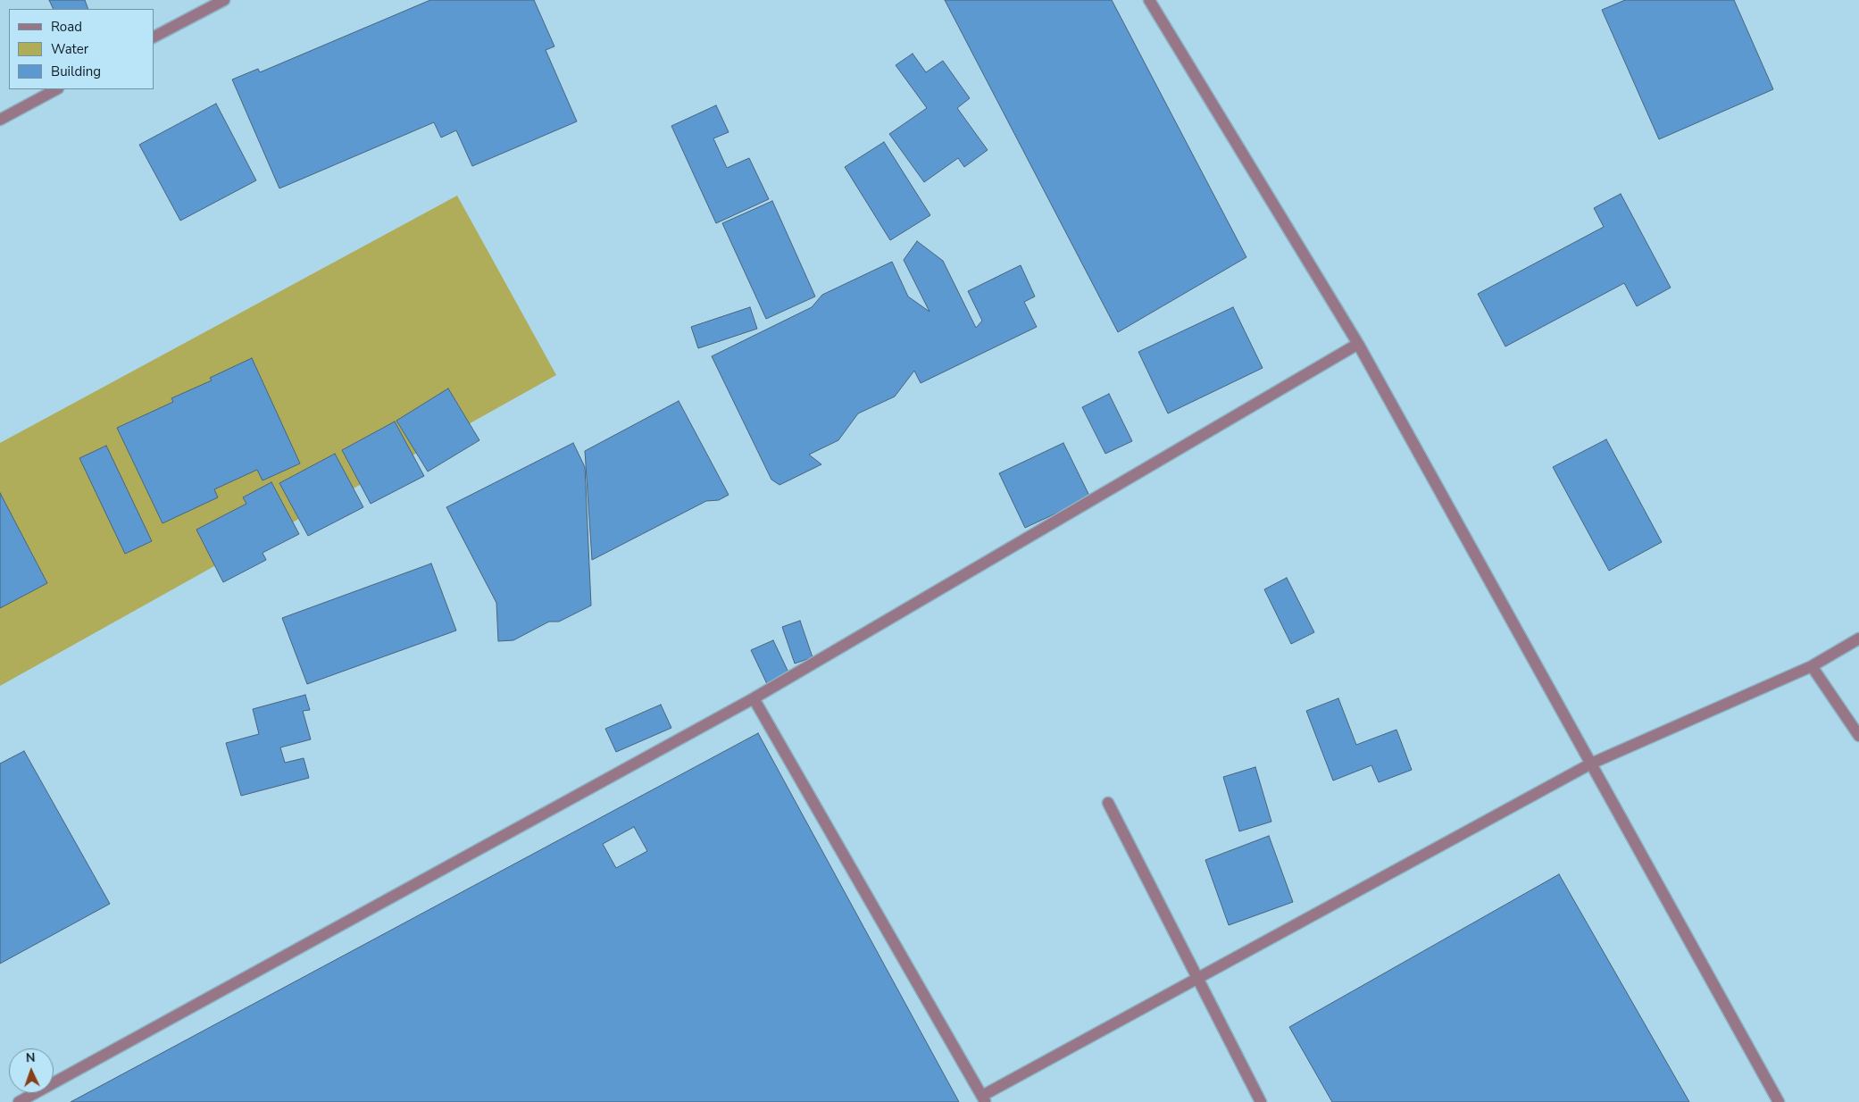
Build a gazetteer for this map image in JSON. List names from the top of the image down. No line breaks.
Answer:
{"legend":["Road","Water","Building"],"north":"top"}
